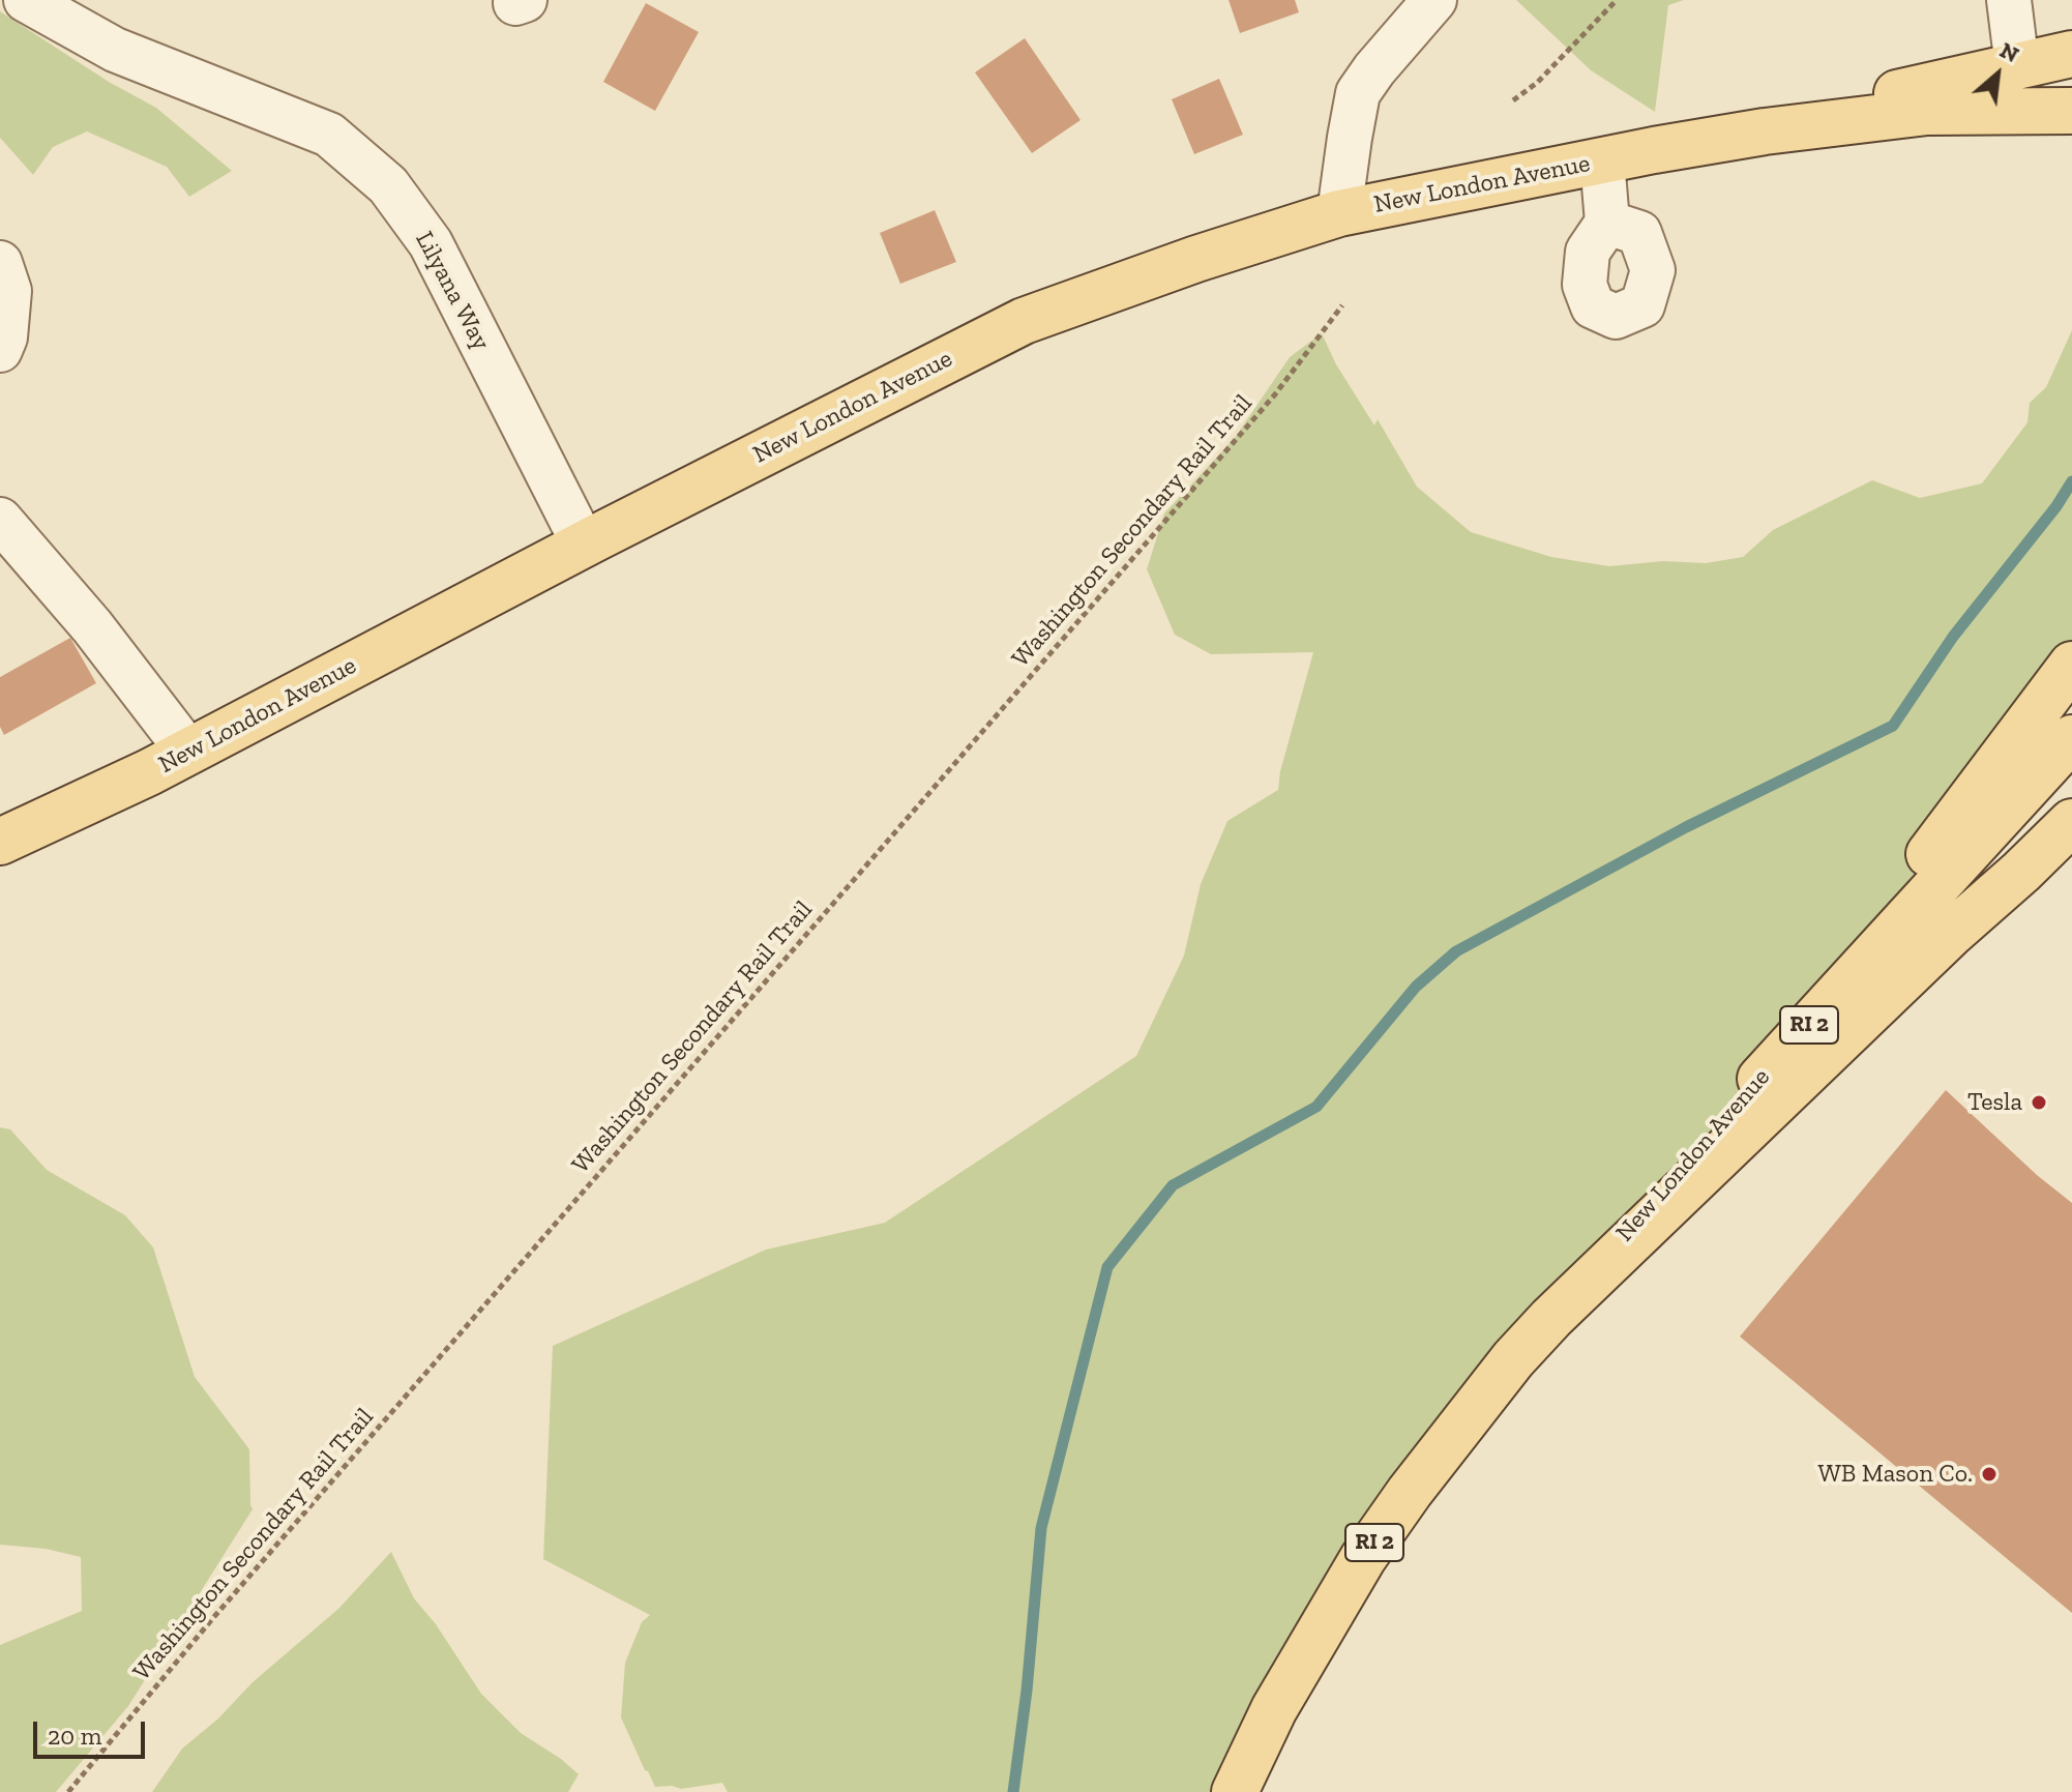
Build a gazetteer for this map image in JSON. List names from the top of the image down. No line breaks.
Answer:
{"streets":{"main road":["New London Avenue","RI 2"],"street":["Lilyana Way"],"path":["Washington Secondary Rail Trail"]},"crossings":[["New London Avenue","Lilyana Way"],["New London Avenue","RI 2"]],"places":["Tesla","WB Mason Co."],"scale_bar":"20 m","north":"top right"}
